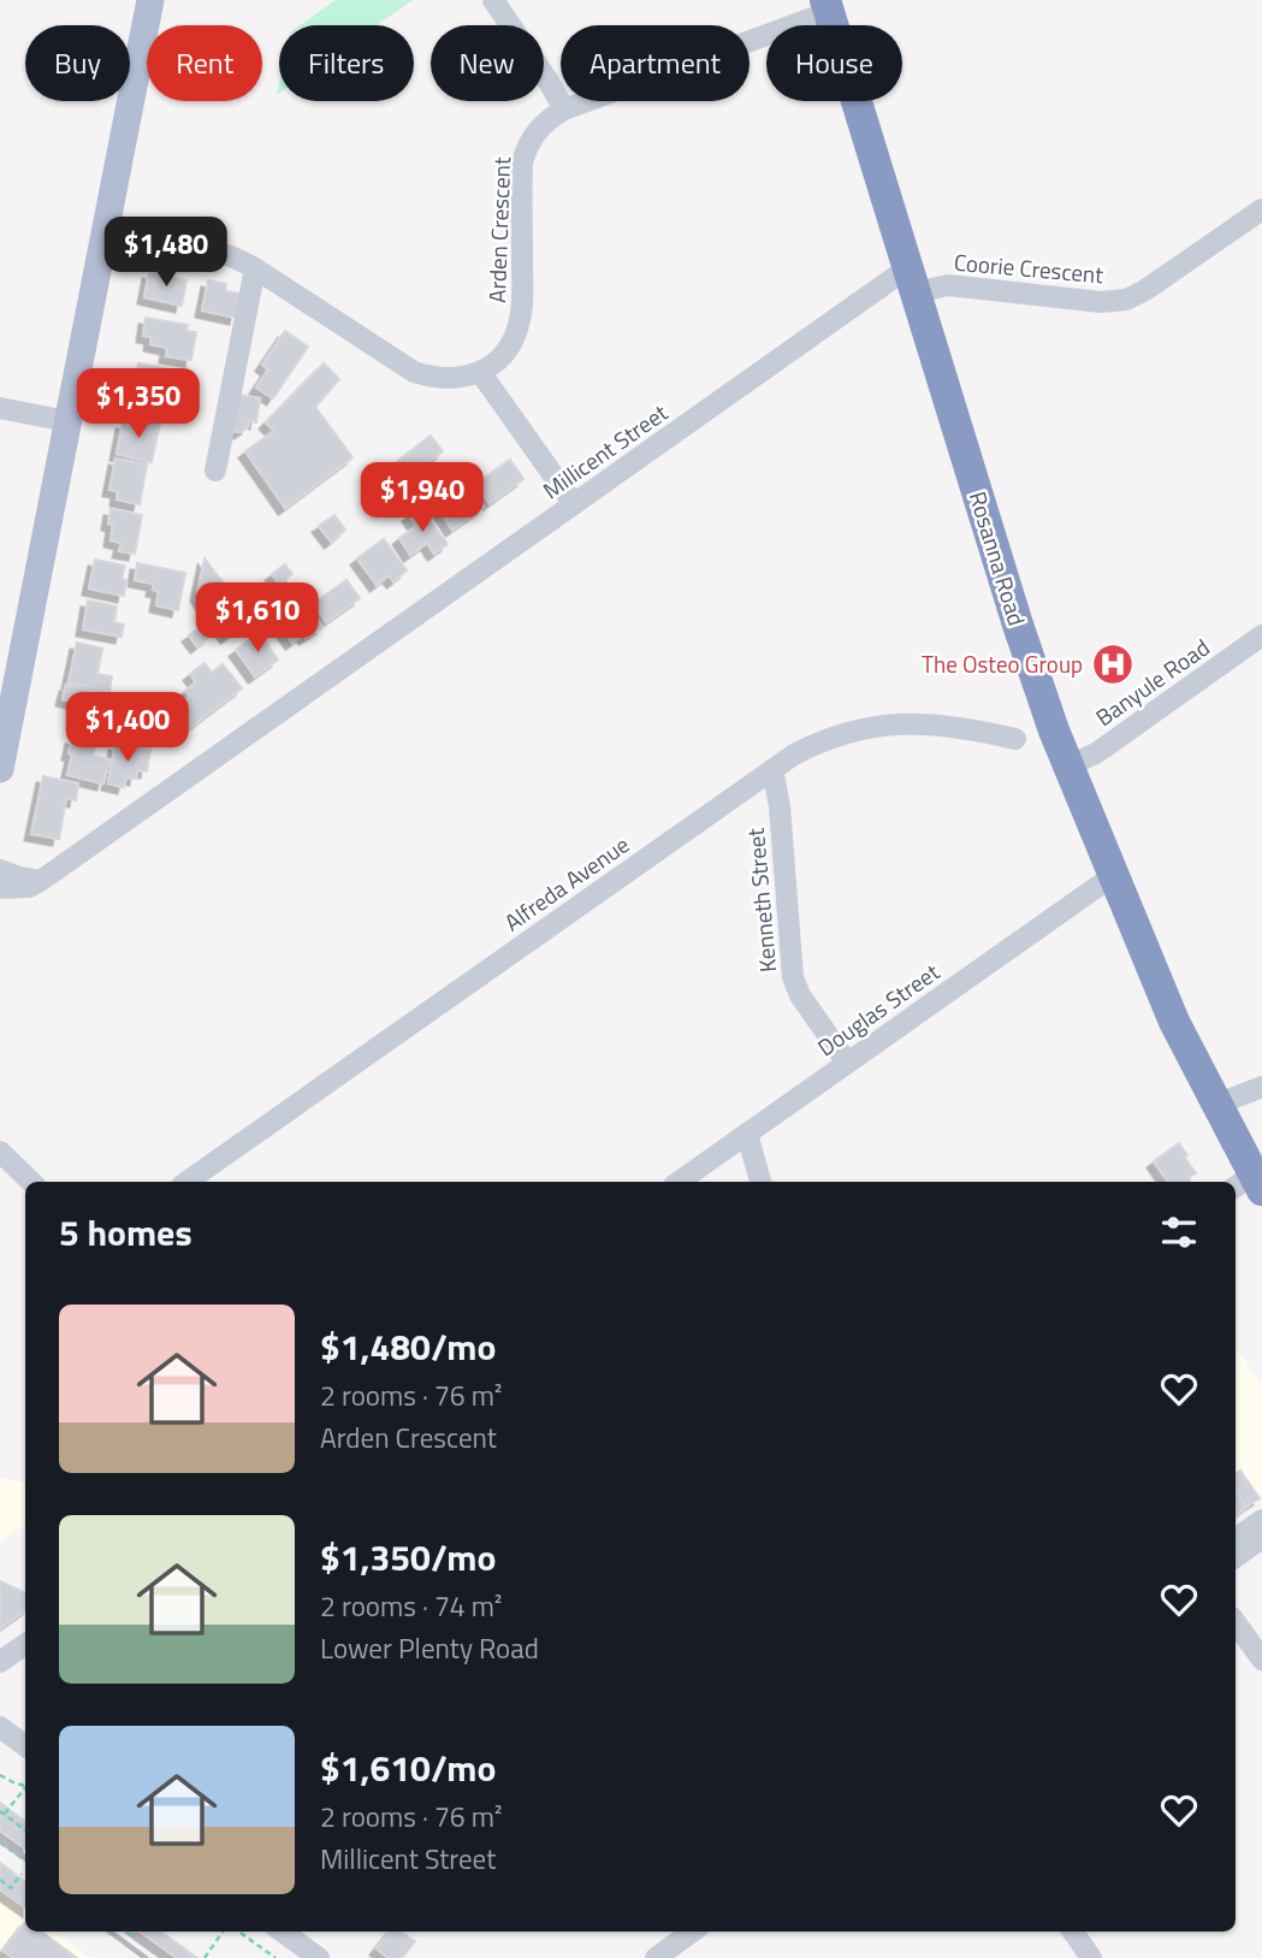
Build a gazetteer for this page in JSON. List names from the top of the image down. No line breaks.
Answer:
{"streets":{"highway":["Rosanna Road"],"street":["Arden Crescent","Coorie Crescent","Millicent Street","Banyule Road","Alfreda Avenue","Kenneth Street","Douglas Street"]},"crossings":[["Arden Crescent","Rosanna Road"],["Coorie Crescent","Millicent Street"],["Coorie Crescent","Rosanna Road"],["Millicent Street","Rosanna Road"],["Rosanna Road","Banyule Road"],["Rosanna Road","Douglas Street"],["Alfreda Avenue","Kenneth Street"],["Kenneth Street","Douglas Street"]],"places":{"hospital":["The Osteo Group"]},"page":{"chip":["Buy","Rent","Filters","New","Apartment","House"],"price":["$1,480","$1,350","$1,940","$1,610","$1,400"],"heading":"5 homes","list":[{"name":"$1,480/mo","note":"2 rooms · 76 m² · Arden Crescent"},{"name":"$1,350/mo","note":"2 rooms · 74 m² · Lower Plenty Road"},{"name":"$1,610/mo","note":"2 rooms · 76 m² · Millicent Street"}]}}
